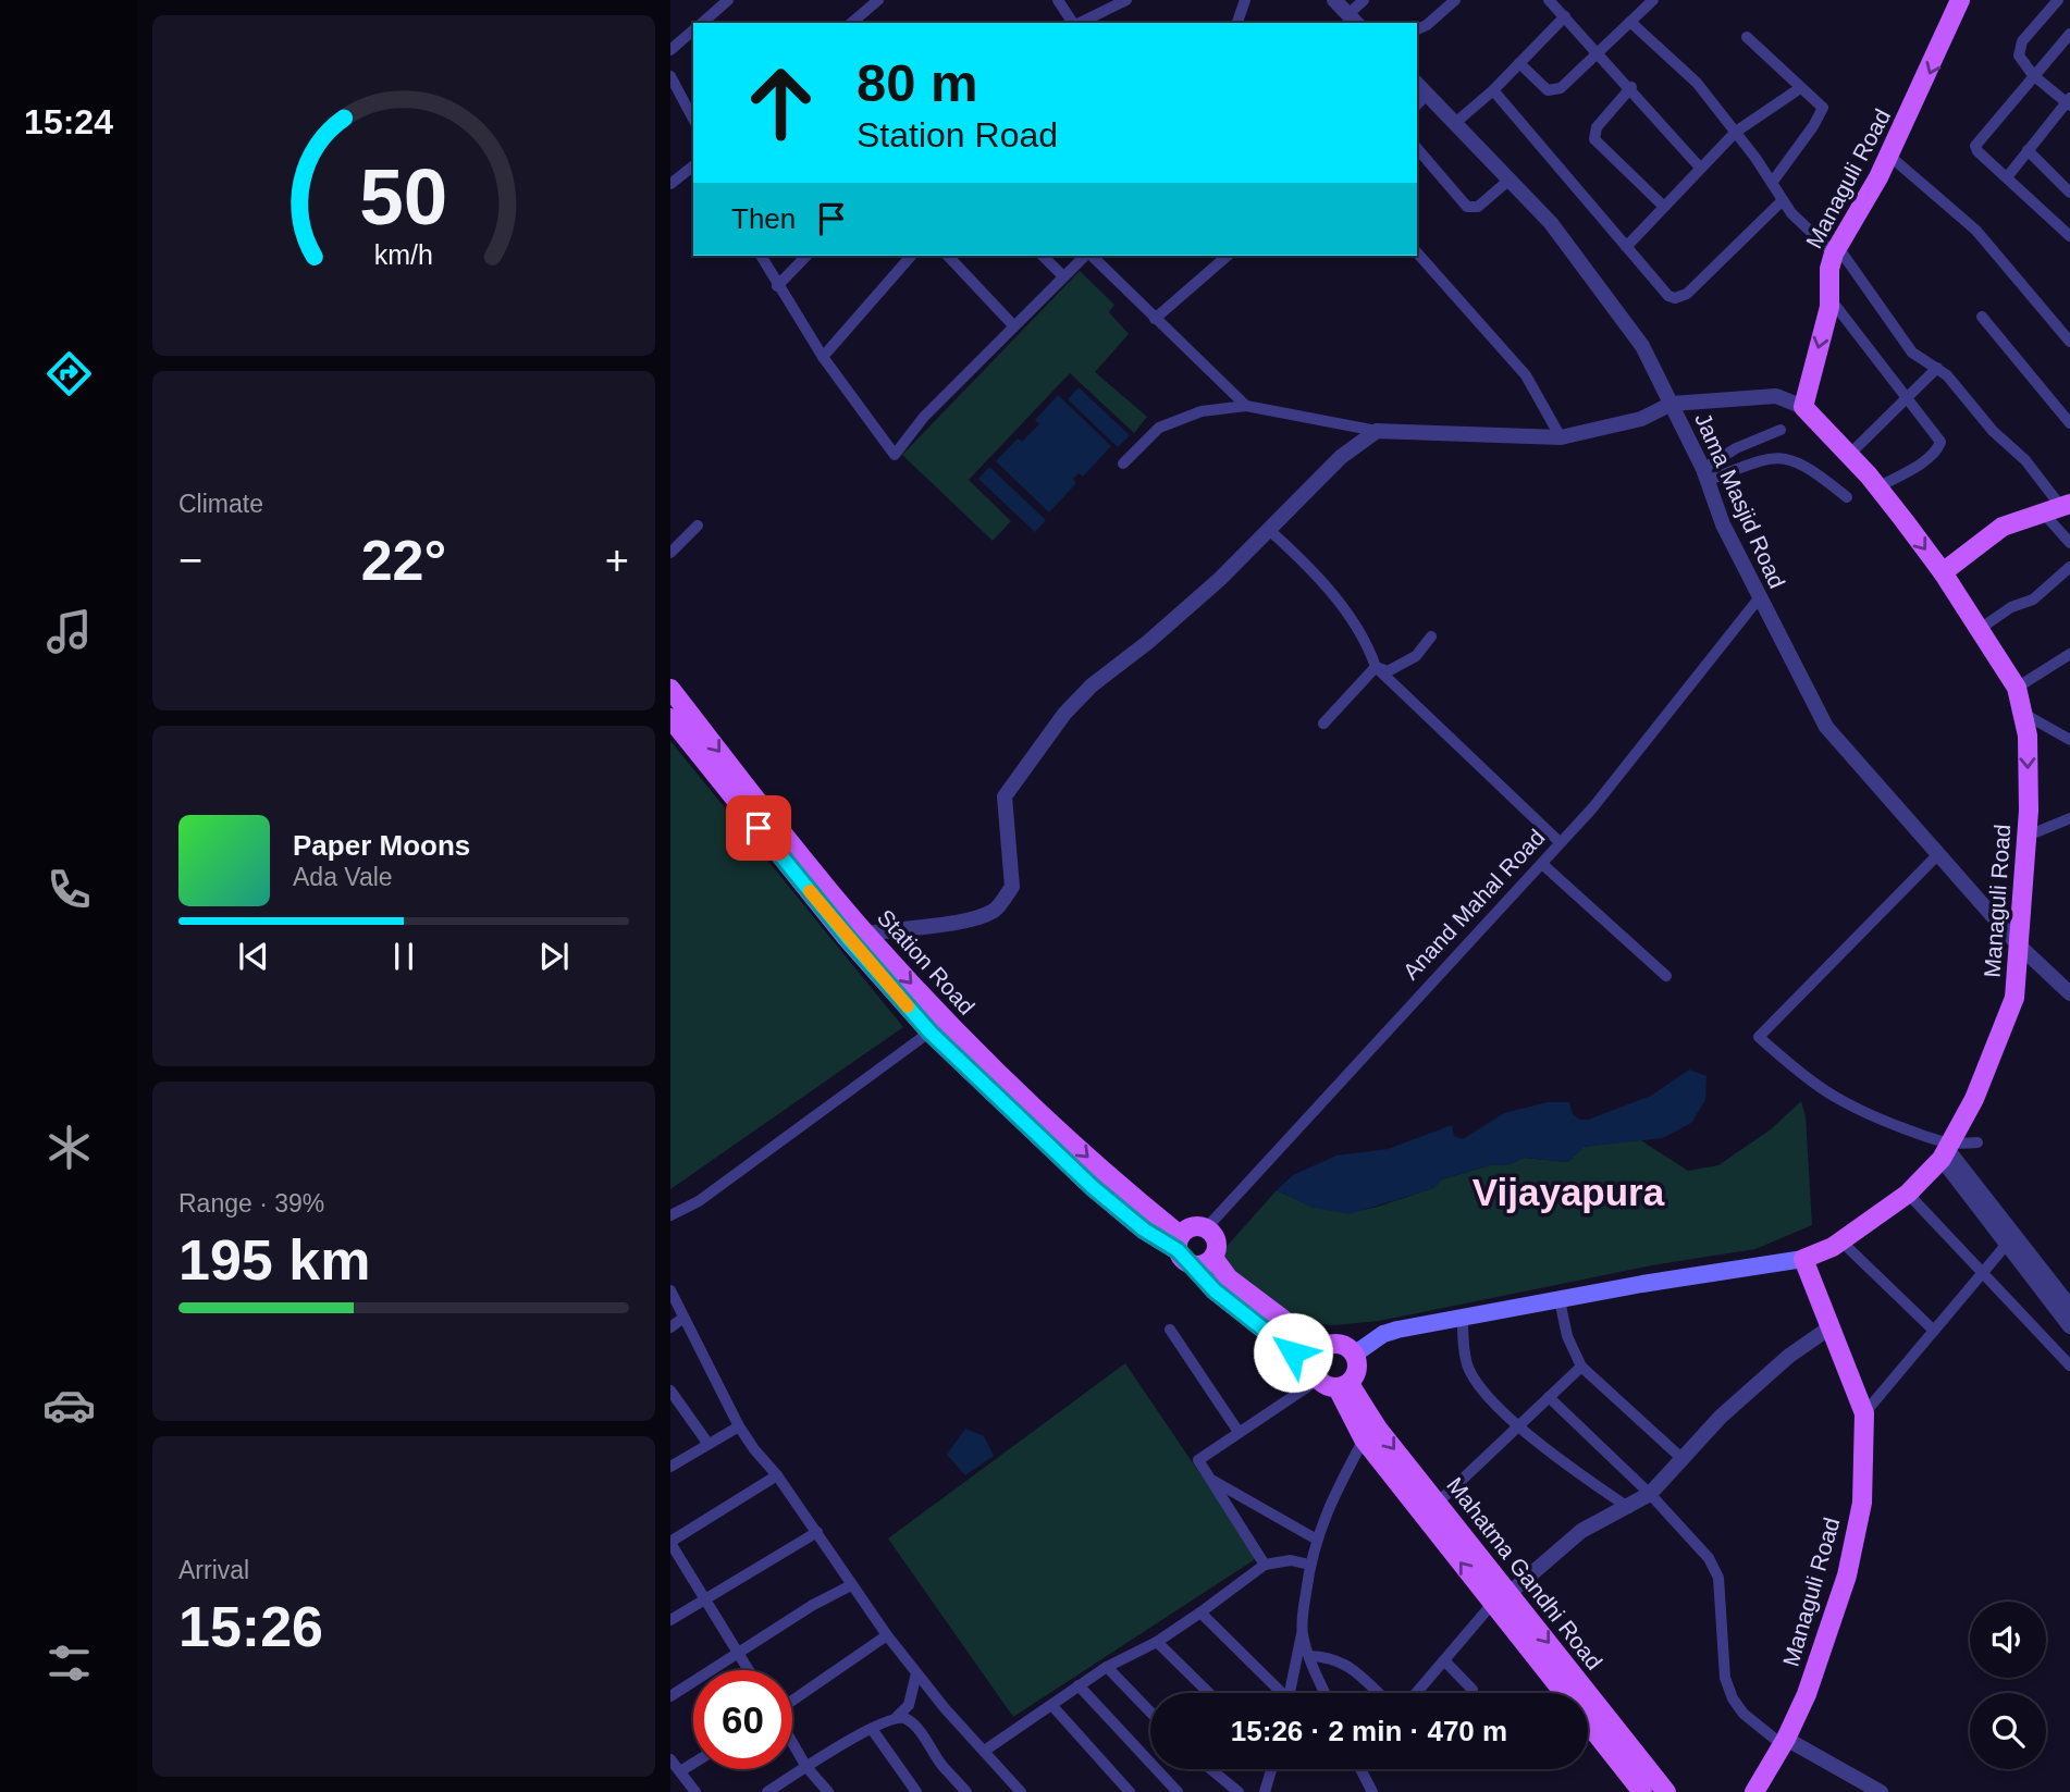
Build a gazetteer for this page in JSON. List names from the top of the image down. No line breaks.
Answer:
{"streets":{"main road":["Managuli Road","Station Road","Mahatma Gandhi Road"],"street":["Jama Masjid Road","Anand Mahal Road"]},"crossings":[["Managuli Road","Jama Masjid Road"],["Jama Masjid Road","Anand Mahal Road"],["Anand Mahal Road","Station Road"]],"districts":["Vijayapura"],"page":{"tabs":"15:24","turn":["80 m","Station Road"],"then":"Then","tile":["Climate",["Range · 39%","195 km"],["Arrival","15:26"]],"heat":["−","22°","+"],"song":["Paper Moons","Ada Vale"],"limit":"60","trip":"15:26 · 2 min · 470 m","gauge":["50","km/h"]}}
